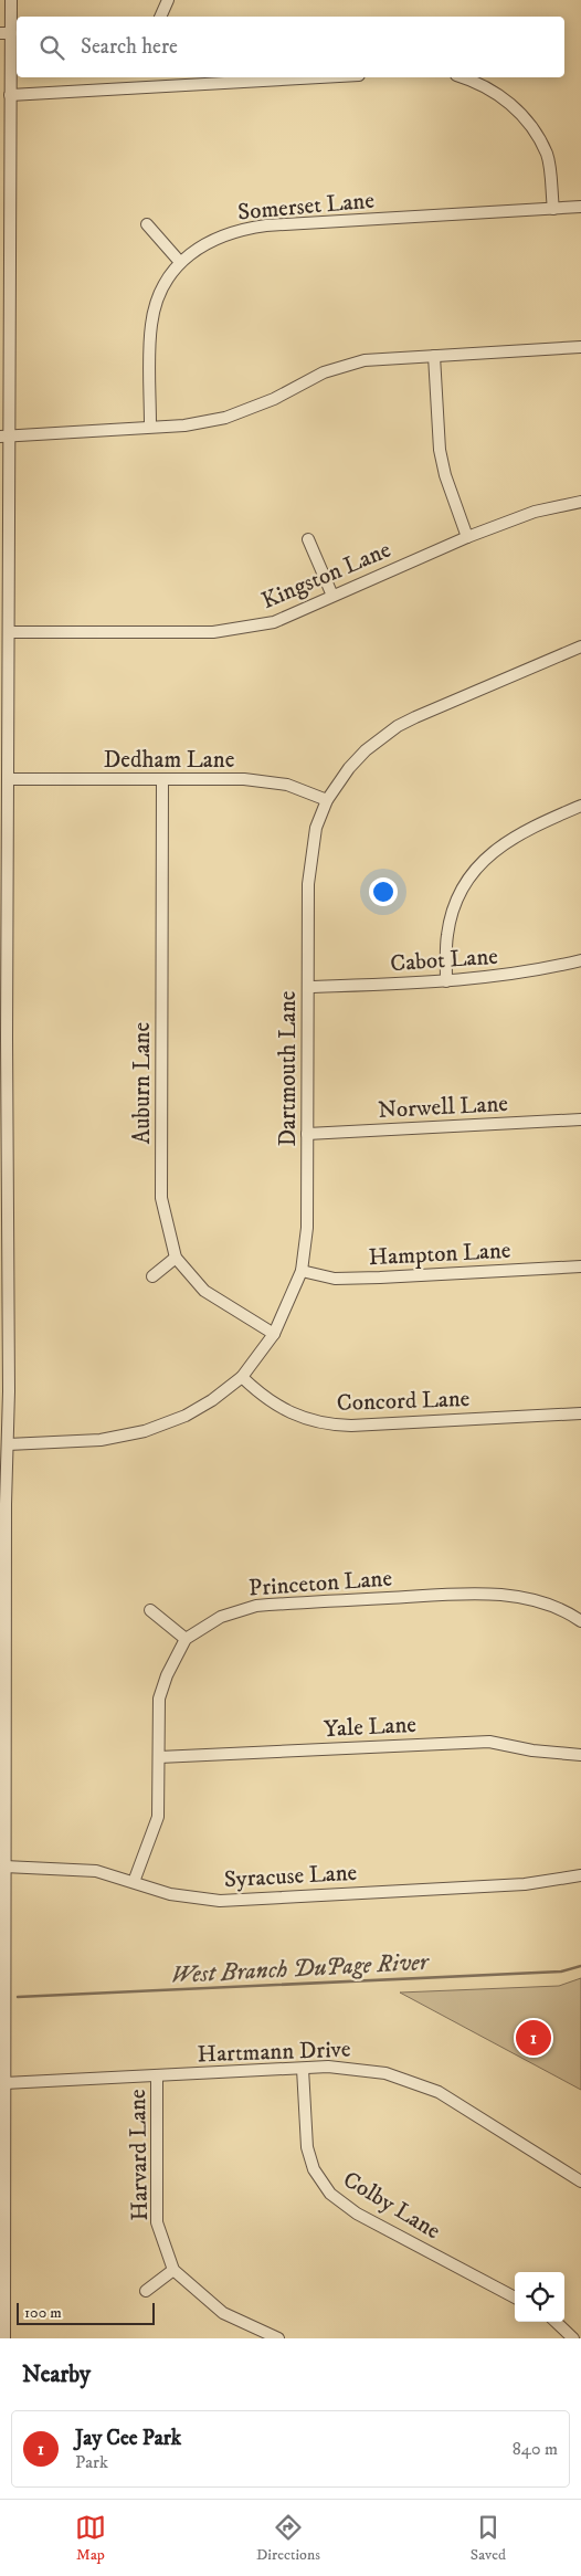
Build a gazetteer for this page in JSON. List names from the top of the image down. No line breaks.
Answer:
{"streets":{"street":["Somerset Lane","Kingston Lane","Dedham Lane","Cabot Lane","Dartmouth Lane","Auburn Lane","Norwell Lane","Hampton Lane","Concord Lane","Princeton Lane","Yale Lane","Syracuse Lane","Hartmann Drive","Harvard Lane","Colby Lane"]},"crossings":[["Dedham Lane","Dartmouth Lane"],["Dedham Lane","Auburn Lane"],["Cabot Lane","Dartmouth Lane"],["Dartmouth Lane","Auburn Lane"],["Dartmouth Lane","Norwell Lane"],["Dartmouth Lane","Hampton Lane"],["Dartmouth Lane","Concord Lane"],["Hartmann Drive","Harvard Lane"],["Hartmann Drive","Colby Lane"]],"water":["West Branch DuPage River"],"scale_bar":"100 m","page":{"search":"Search here","pins":"1","scale":"100 m","heading":"Nearby","list":[{"mark":"1","name":"Jay Cee Park","note":"Park","value":"840 m"}],"nav":["Map","Directions","Saved"]}}
